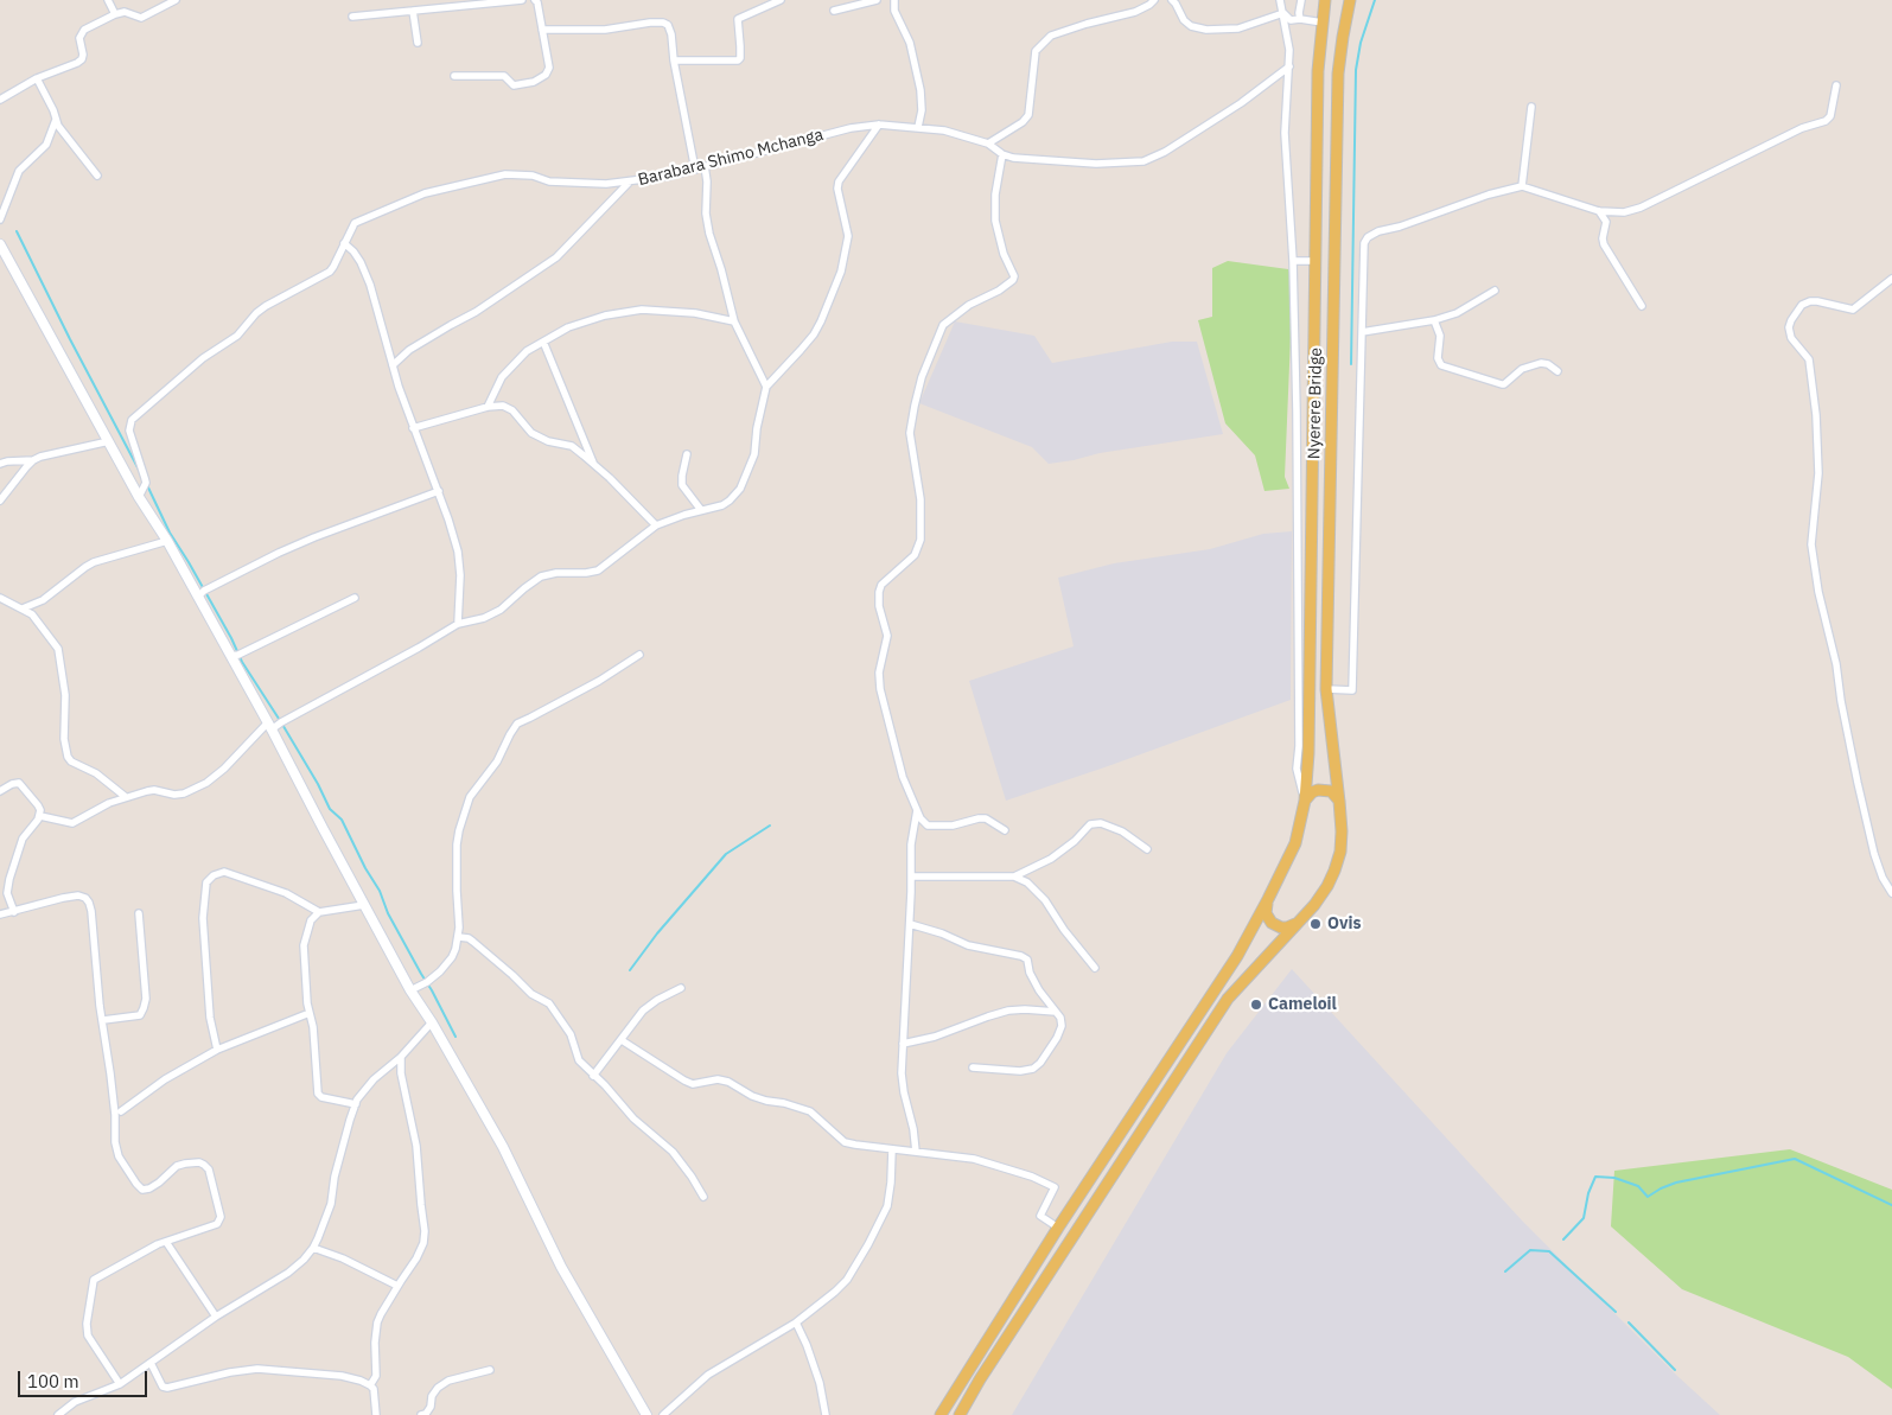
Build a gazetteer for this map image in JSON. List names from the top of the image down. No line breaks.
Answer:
{"streets":{"main road":["Nyerere Bridge"],"street":["Barabara Shimo Mchanga"]},"places":["Ovis","Cameloil"],"scale_bar":"100 m"}
